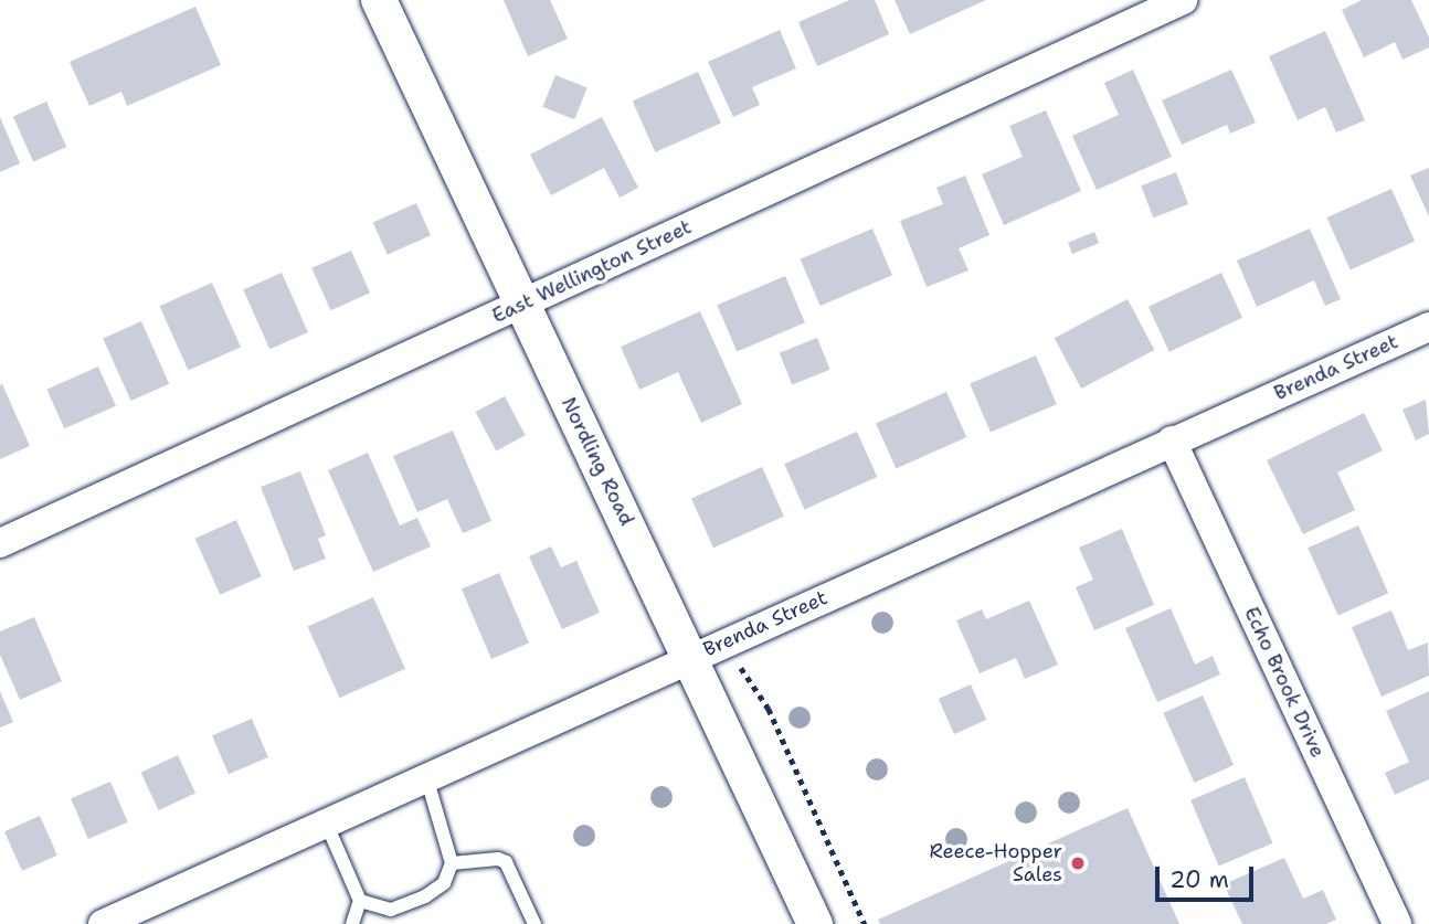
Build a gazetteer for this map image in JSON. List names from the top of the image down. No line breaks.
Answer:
{"streets":{"street":["East Wellington Street","Brenda Street","Nordling Road","Echo Brook Drive"]},"crossings":[["East Wellington Street","Nordling Road"],["Brenda Street","Nordling Road"],["Brenda Street","Echo Brook Drive"]],"places":["Reece-Hopper Sales"],"scale_bar":"20 m"}
